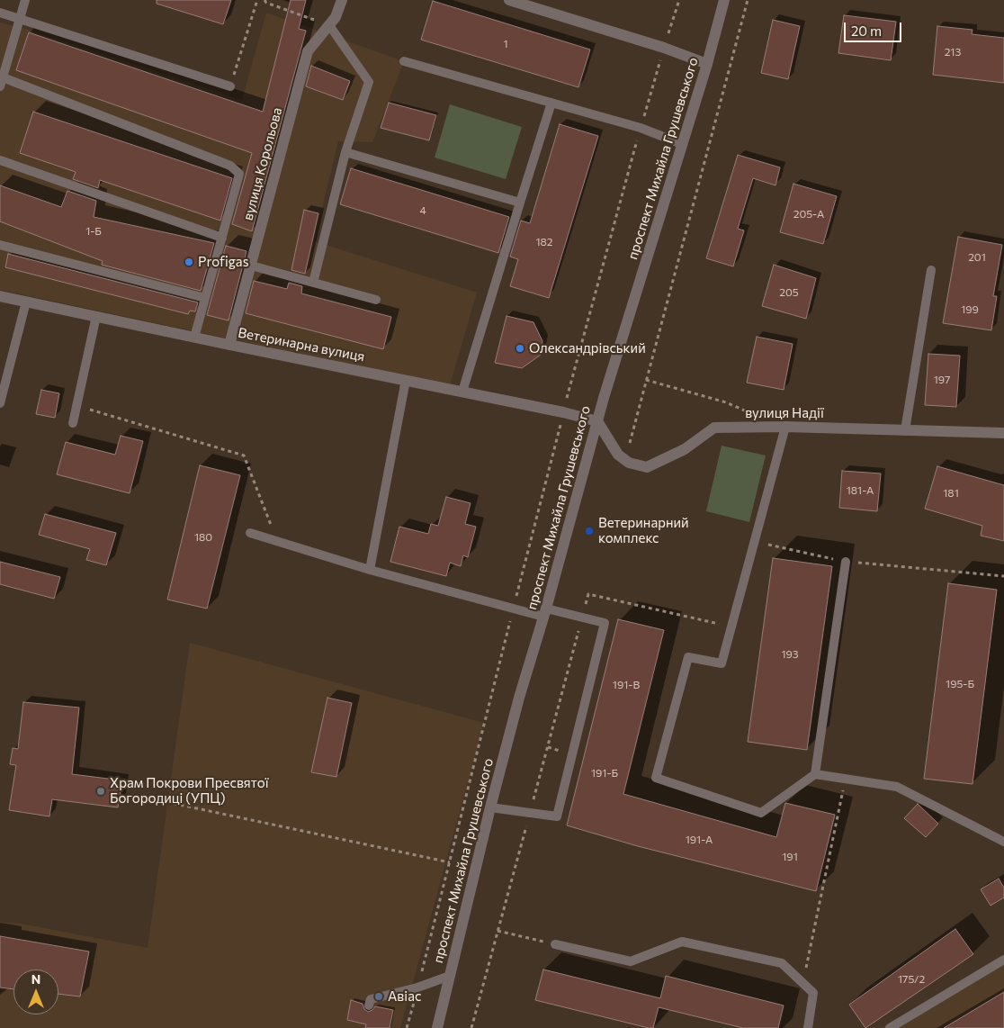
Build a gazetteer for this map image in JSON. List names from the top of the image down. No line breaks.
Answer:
{"streets":{"street":["проспект Михайла Грушевського","вулиця Корольова","Ветеринарна вулиця","вулиця Надії"]},"crossings":[["проспект Михайла Грушевського","Ветеринарна вулиця"],["проспект Михайла Грушевського","вулиця Надії"],["вулиця Корольова","Ветеринарна вулиця"],["Ветеринарна вулиця","вулиця Надії"]],"places":["Profigas","Олександрівський","Ветеринарний комплекс","Храм Покрови Пресвятої Богородиці (УПЦ)","Авіас"],"house_numbers":["1","213","4","205-А","1-Б","182","201","205","199","197","181-А","181","180","193","195-Б","191-В","191-Б","191-А","191","175/2"],"scale_bar":"20 m","north":"top"}
